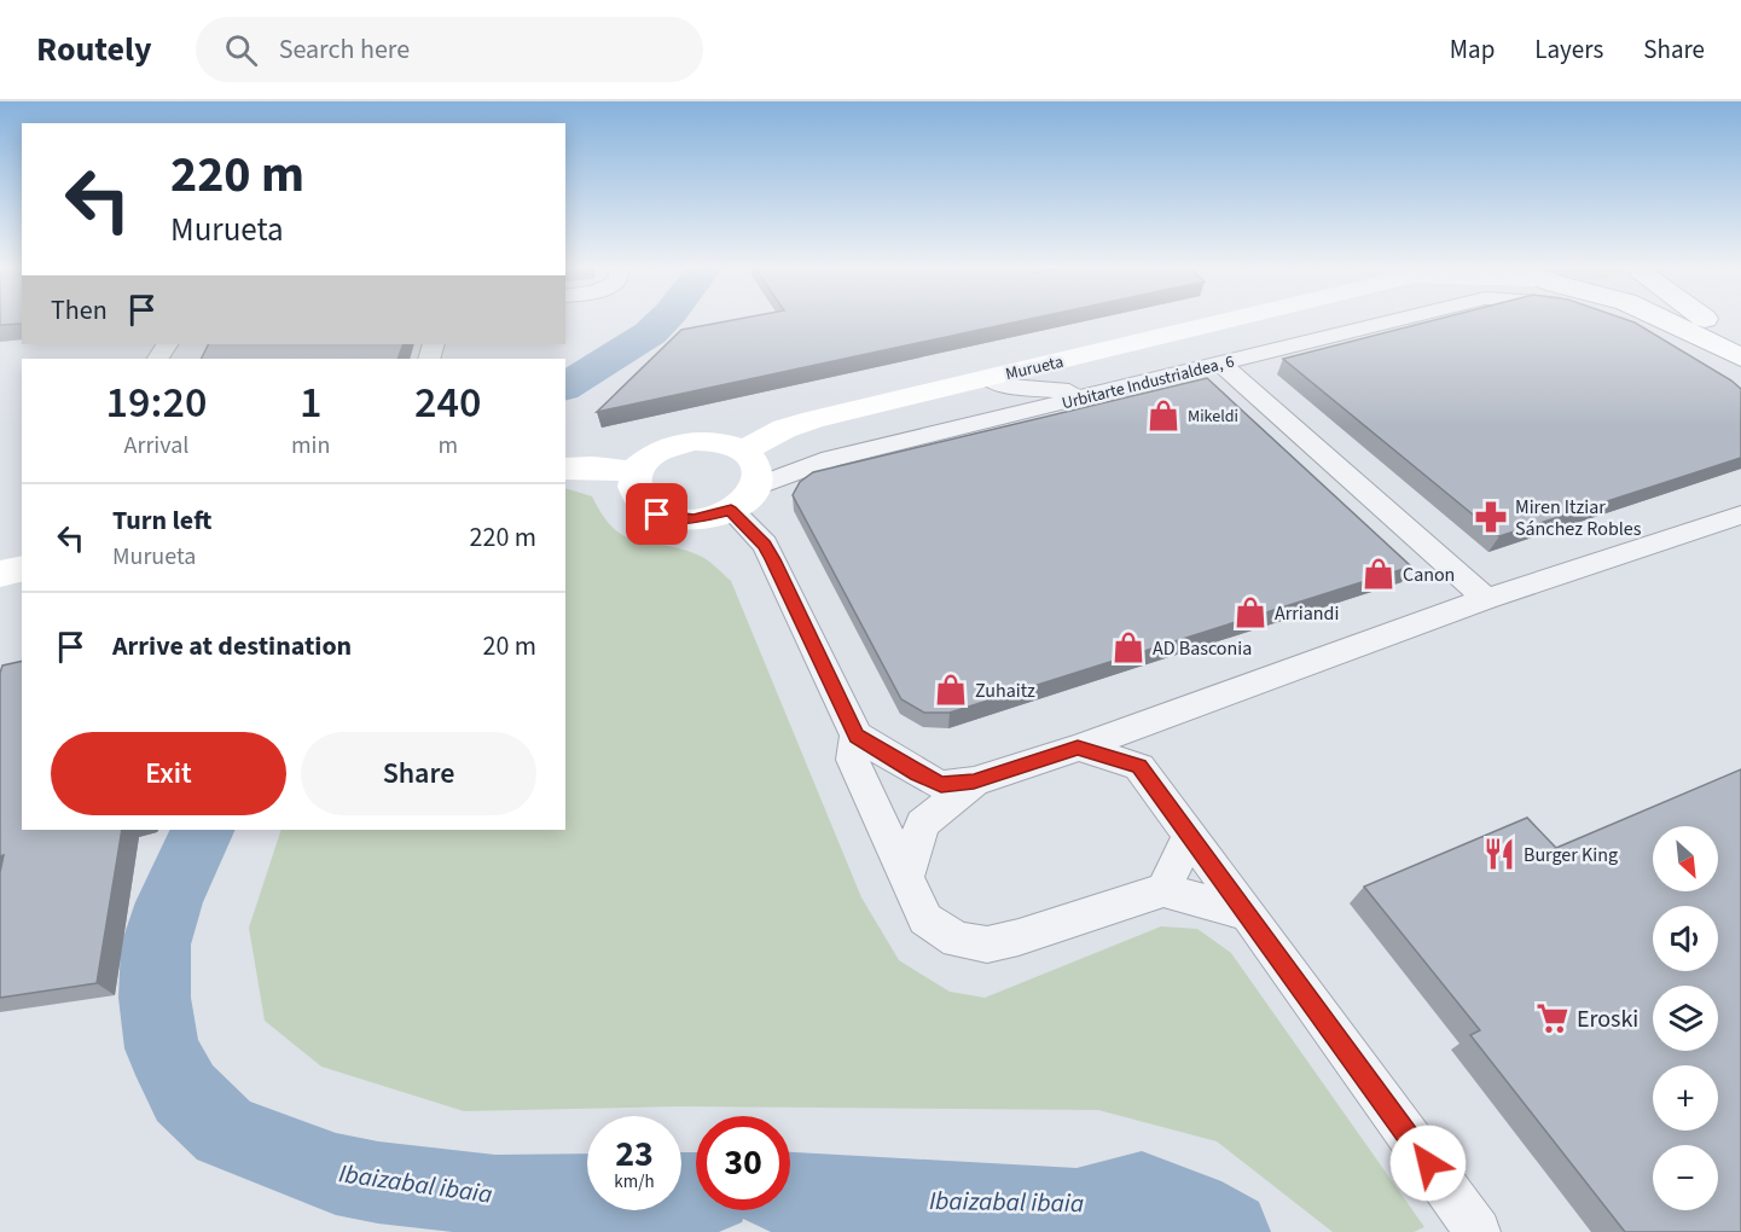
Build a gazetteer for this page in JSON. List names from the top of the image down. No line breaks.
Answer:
{"streets":{"street":["Murueta","Urbitarte Industrialdea, 6"]},"crossings":[["Murueta","Urbitarte Industrialdea, 6"]],"water":["Ibaizabal ibaia"],"places":{"shop":["Mikeldi","Canon","Arriandi","AD Basconia","Zuhaitz"],"pharmacy":["Miren Itziar Sánchez Robles"],"restaurant":["Burger King"],"supermarket":["Eroski"]},"north":"bottom right","page":{"header":"Routely","search":"Search here","nav":["Map","Layers","Share"],"turn":["220 m","Murueta"],"then":"Then","eta":["19:20","Arrival","1","min","240","m"],"list":[{"name":"Turn left","note":"Murueta","value":"220 m"},{"name":"Arrive at destination","value":"20 m"}],"buttons":["Exit","Share"],"map_buttons":["+","−"],"speed":"23 km/h","limit":"30"}}
